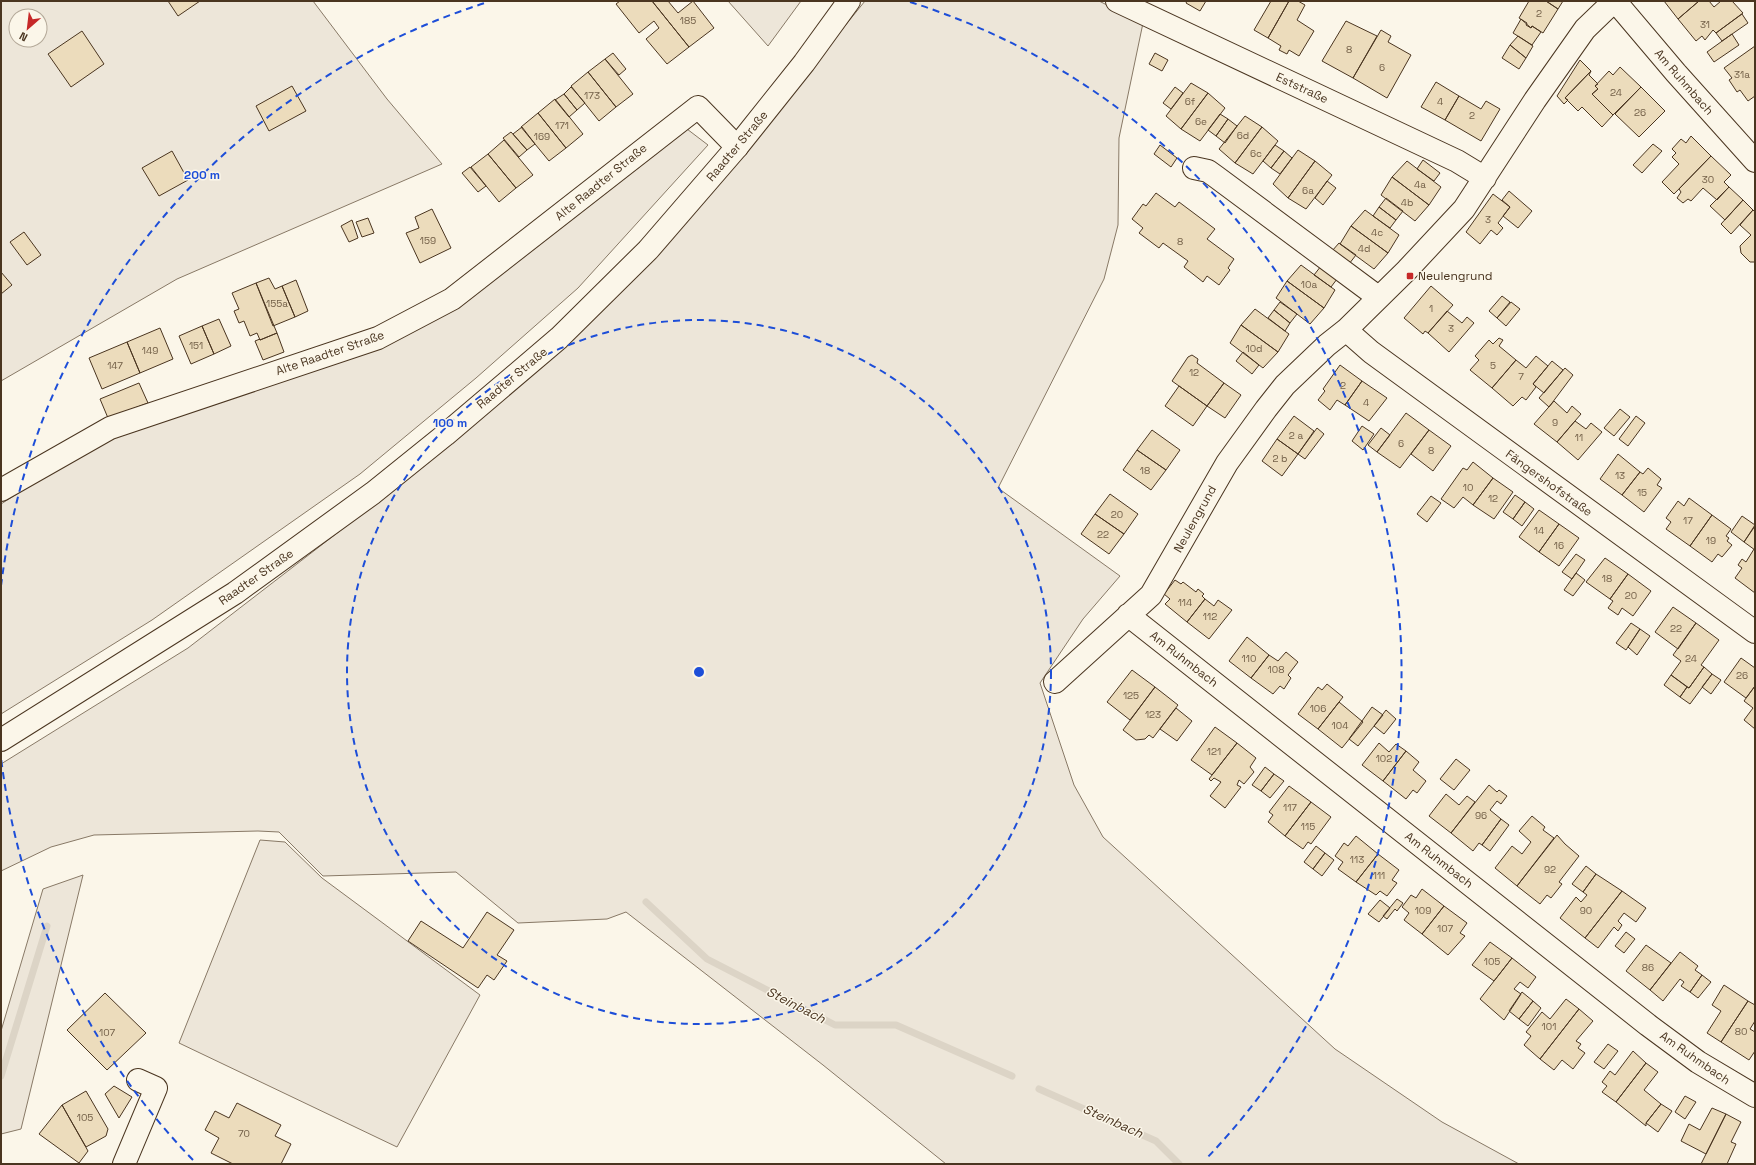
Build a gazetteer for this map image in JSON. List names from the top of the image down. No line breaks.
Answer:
{"streets":{"street":["Am Ruhmbach","Eststraße","Raadter Straße","Alte Raadter Straße","Fängershofstraße","Neulengrund"]},"crossings":[["Am Ruhmbach","Neulengrund"],["Eststraße","Neulengrund"],["Raadter Straße","Alte Raadter Straße"],["Fängershofstraße","Neulengrund"]],"water":["Steinbach"],"places":{"transit":["Neulengrund"]},"house_numbers":["2","185","31","8","6","31a","24","173","6f","4","26","2","6e","171","6d","169","6c","30","4a","6a","4b","3","4c","159","8","4d","10a","155a","1","3","151","10d","149","147","5","12","7","2","4","9","2 a","11","6","8","2 b","18","13","10","15","12","20","17","14","22","19","16","18","20","114","112","22","110","24","108","26","125","106","123","104","121","102","117","96","115","113","92","111","109","90","107","105","86","101","80","107","105","70"],"north":"bottom left","rings":["200 m","100 m"]}
